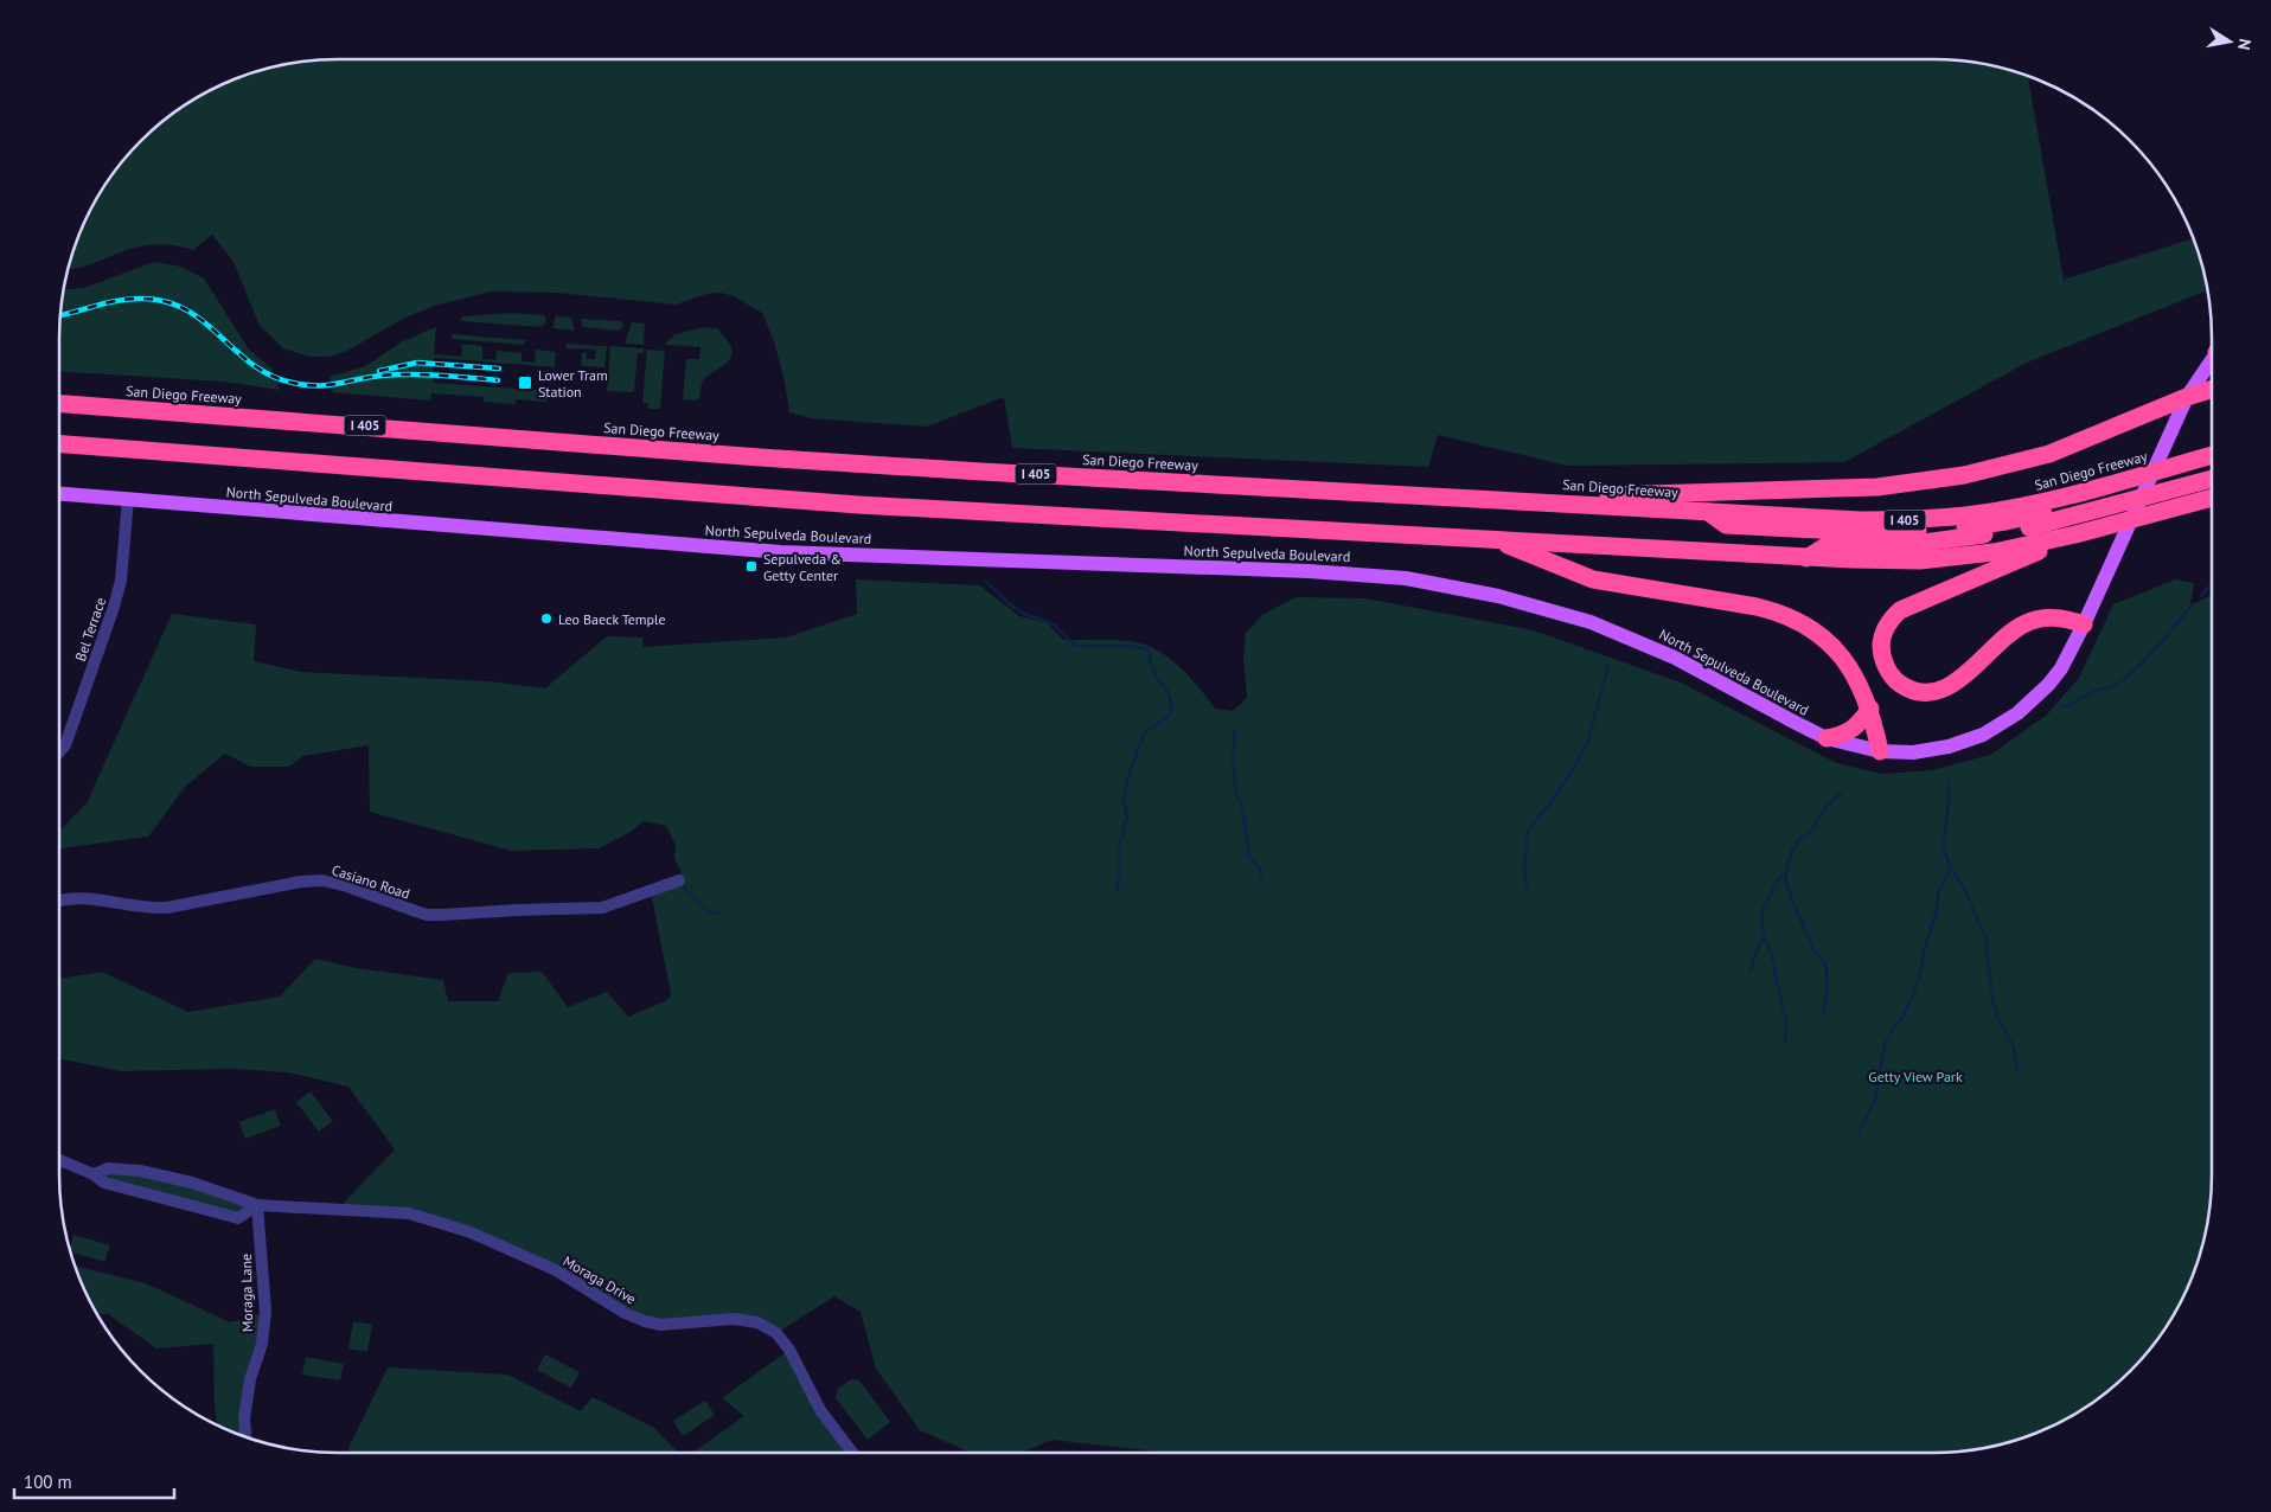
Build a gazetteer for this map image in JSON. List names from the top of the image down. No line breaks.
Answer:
{"streets":{"highway":["San Diego Freeway","I 405"],"main road":["North Sepulveda Boulevard"],"street":["Bel Terrace","Casiano Road","Moraga Drive","Moraga Lane"]},"crossings":[["North Sepulveda Boulevard","Bel Terrace"],["Moraga Drive","Moraga Lane"]],"parks":["Getty View Park"],"places":{"transit":["Lower Tram Station","Sepulveda & Getty Center"],"other":["Leo Baeck Temple"]},"scale_bar":"100 m","north":"right"}
